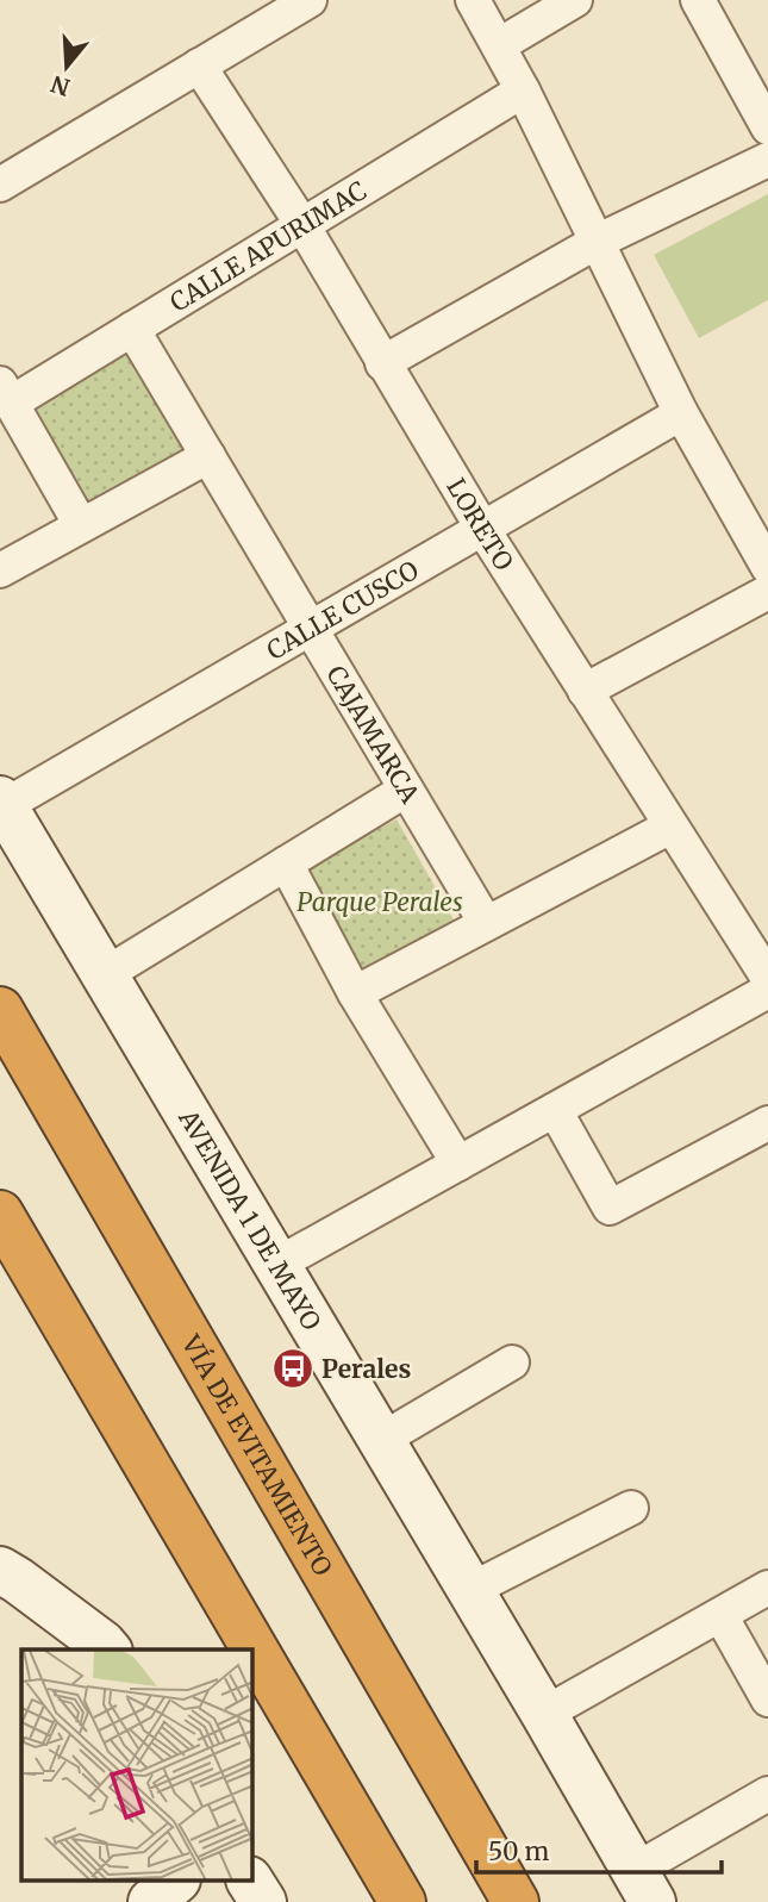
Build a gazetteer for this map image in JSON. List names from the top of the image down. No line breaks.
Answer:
{"streets":{"highway":["VÍA DE EVITAMIENTO"],"street":["CALLE APURIMAC","LORETO","CALLE CUSCO","CAJAMARCA","AVENIDA 1 DE MAYO"]},"crossings":[["CALLE APURIMAC","LORETO"],["CALLE APURIMAC","CAJAMARCA"],["LORETO","CALLE CUSCO"],["CALLE CUSCO","CAJAMARCA"],["CALLE CUSCO","AVENIDA 1 DE MAYO"]],"parks":["Parque Perales"],"places":{"bus stop":["Perales"]},"scale_bar":"50 m","north":"bottom"}
